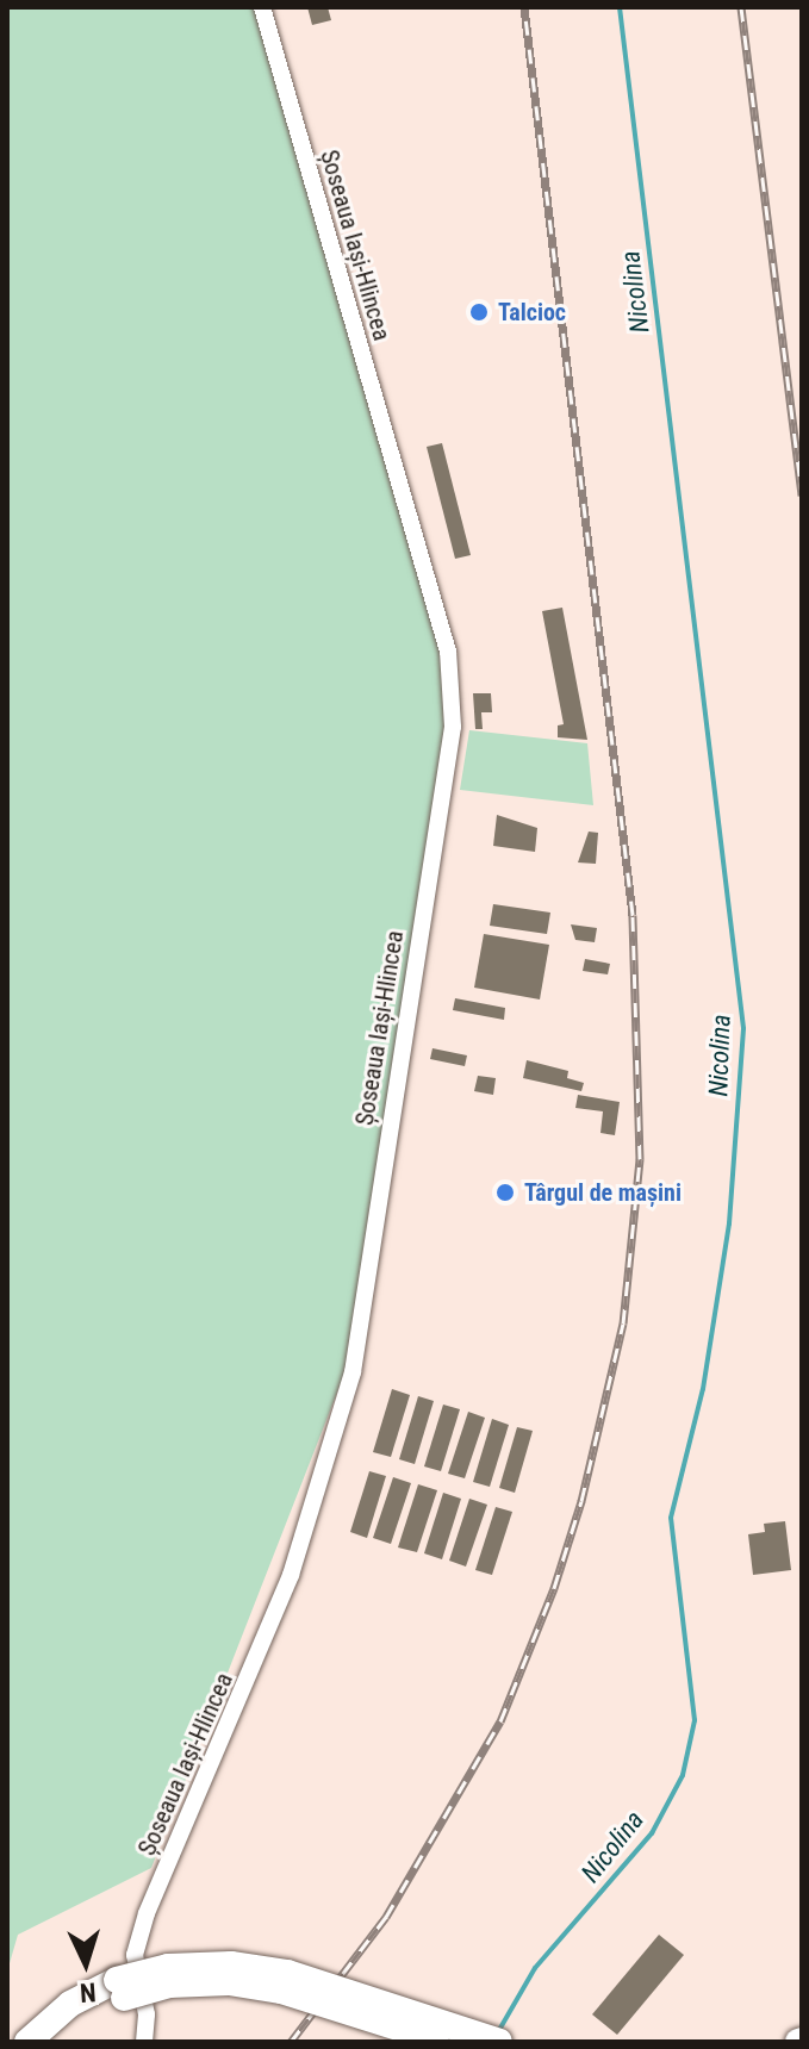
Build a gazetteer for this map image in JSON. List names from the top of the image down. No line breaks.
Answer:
{"streets":{"street":["Șoseaua Iași-Hlincea"]},"water":["Nicolina"],"places":["Talcioc","Târgul de mașini"],"north":"bottom"}
